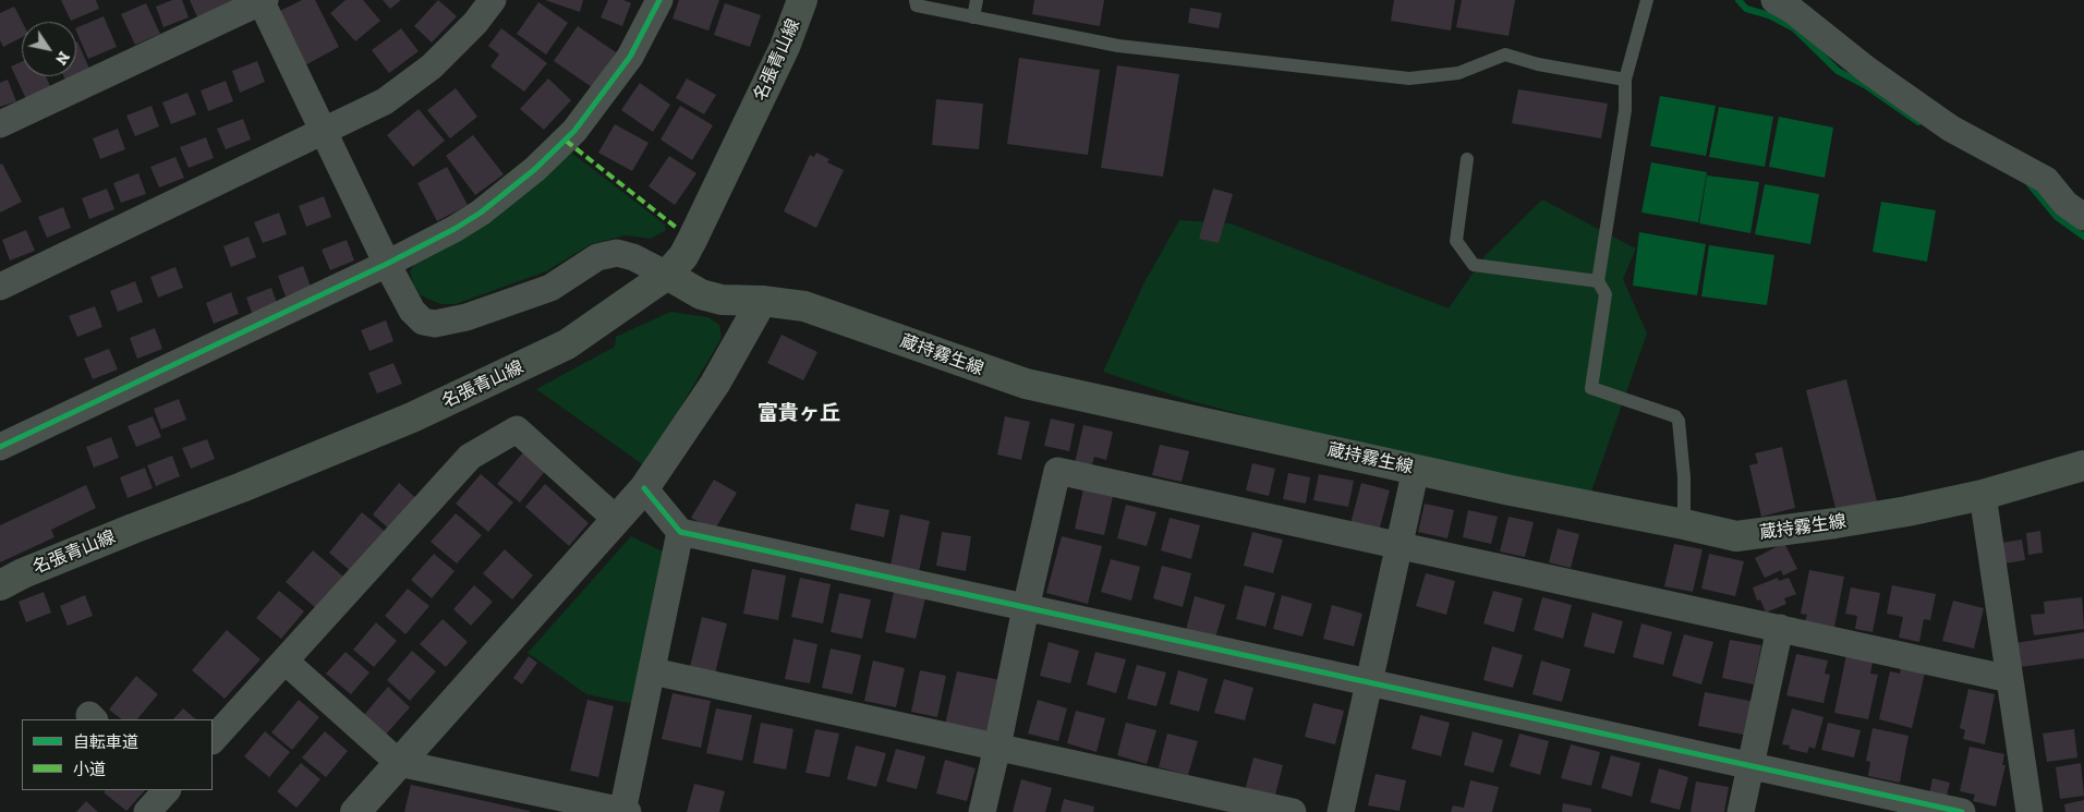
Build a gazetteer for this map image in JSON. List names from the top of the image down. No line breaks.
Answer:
{"streets":{"main road":["名張青山線","蔵持霧生線"]},"crossings":[["名張青山線","蔵持霧生線"]],"districts":["富貴ヶ丘"],"legend":["自転車道","小道"],"north":"bottom right"}
